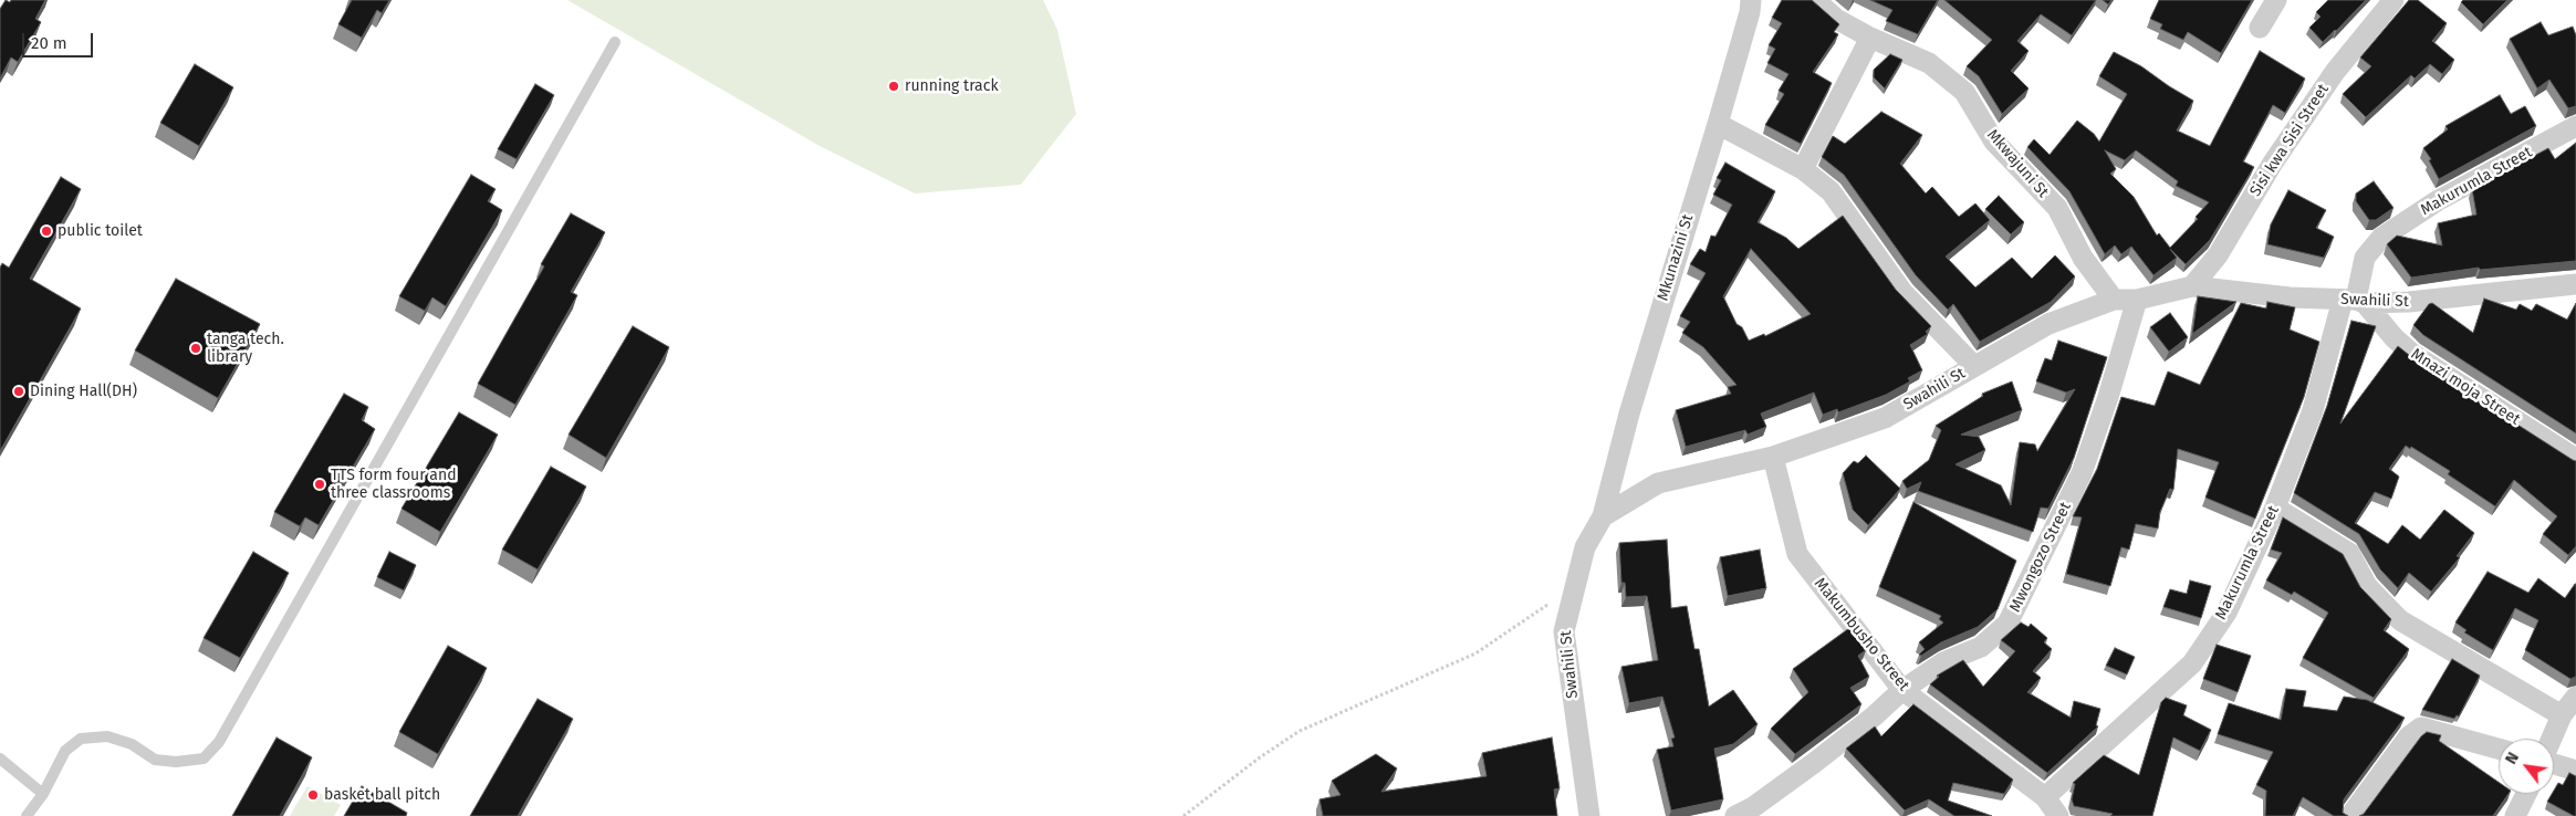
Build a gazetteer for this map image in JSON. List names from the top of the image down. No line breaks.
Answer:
{"streets":{"street":["Sisi kwa Sisi Street","Mkwajuni St","Makurumla Street","Mkunazini St","Swahili St","Mnazi moja Street","Mwongozo Street","Makumbusho Street"]},"crossings":[["Sisi kwa Sisi Street","Swahili St"],["Mkwajuni St","Swahili St"],["Makurumla Street","Swahili St"],["Makurumla Street","Mnazi moja Street"],["Makurumla Street","Makumbusho Street"],["Mkunazini St","Swahili St"],["Swahili St","Mnazi moja Street"],["Swahili St","Mwongozo Street"],["Swahili St","Makumbusho Street"],["Mwongozo Street","Makumbusho Street"]],"places":["running track","public toilet","tanga tech. library","Dining Hall(DH)","TTS form four and three classrooms","basket ball pitch"],"scale_bar":"20 m","north":"top left"}
